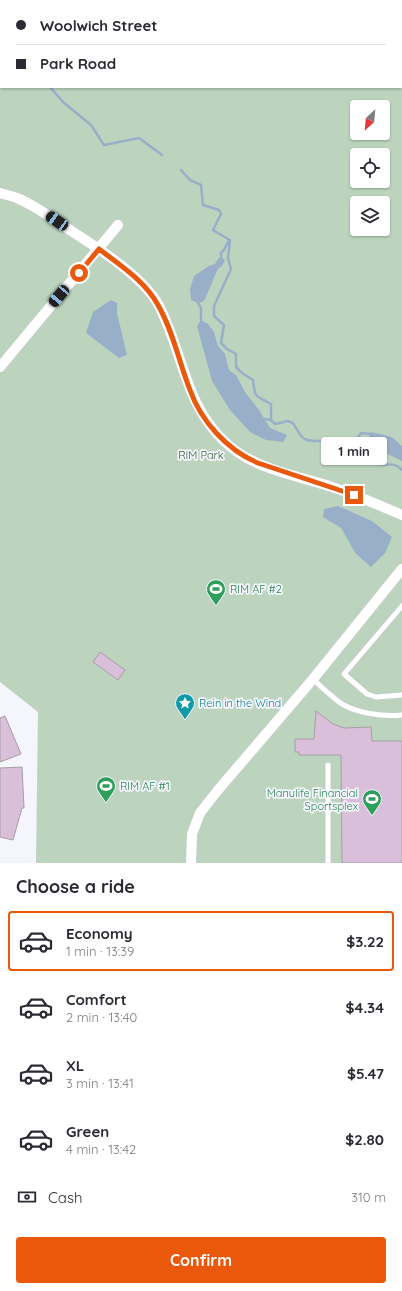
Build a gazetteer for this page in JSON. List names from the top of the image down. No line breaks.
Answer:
{"parks":["RIM Park"],"places":{"sports":["RIM AF #2","RIM AF #1","Manulife Financial Sportsplex"],"place":["Rein in the Wind"]},"north":"bottom left","page":{"banner":["Woolwich Street","Park Road"],"bubble":"1 min","heading":"Choose a ride","list":[{"name":"Economy","note":"1 min · 13:39","value":"$3.22"},{"name":"Comfort","note":"2 min · 13:40","value":"$4.34"},{"name":"XL","note":"3 min · 13:41","value":"$5.47"},{"name":"Green","note":"4 min · 13:42","value":"$2.80"}],"pay":["Cash","310 m"],"buttons":"Confirm"}}
